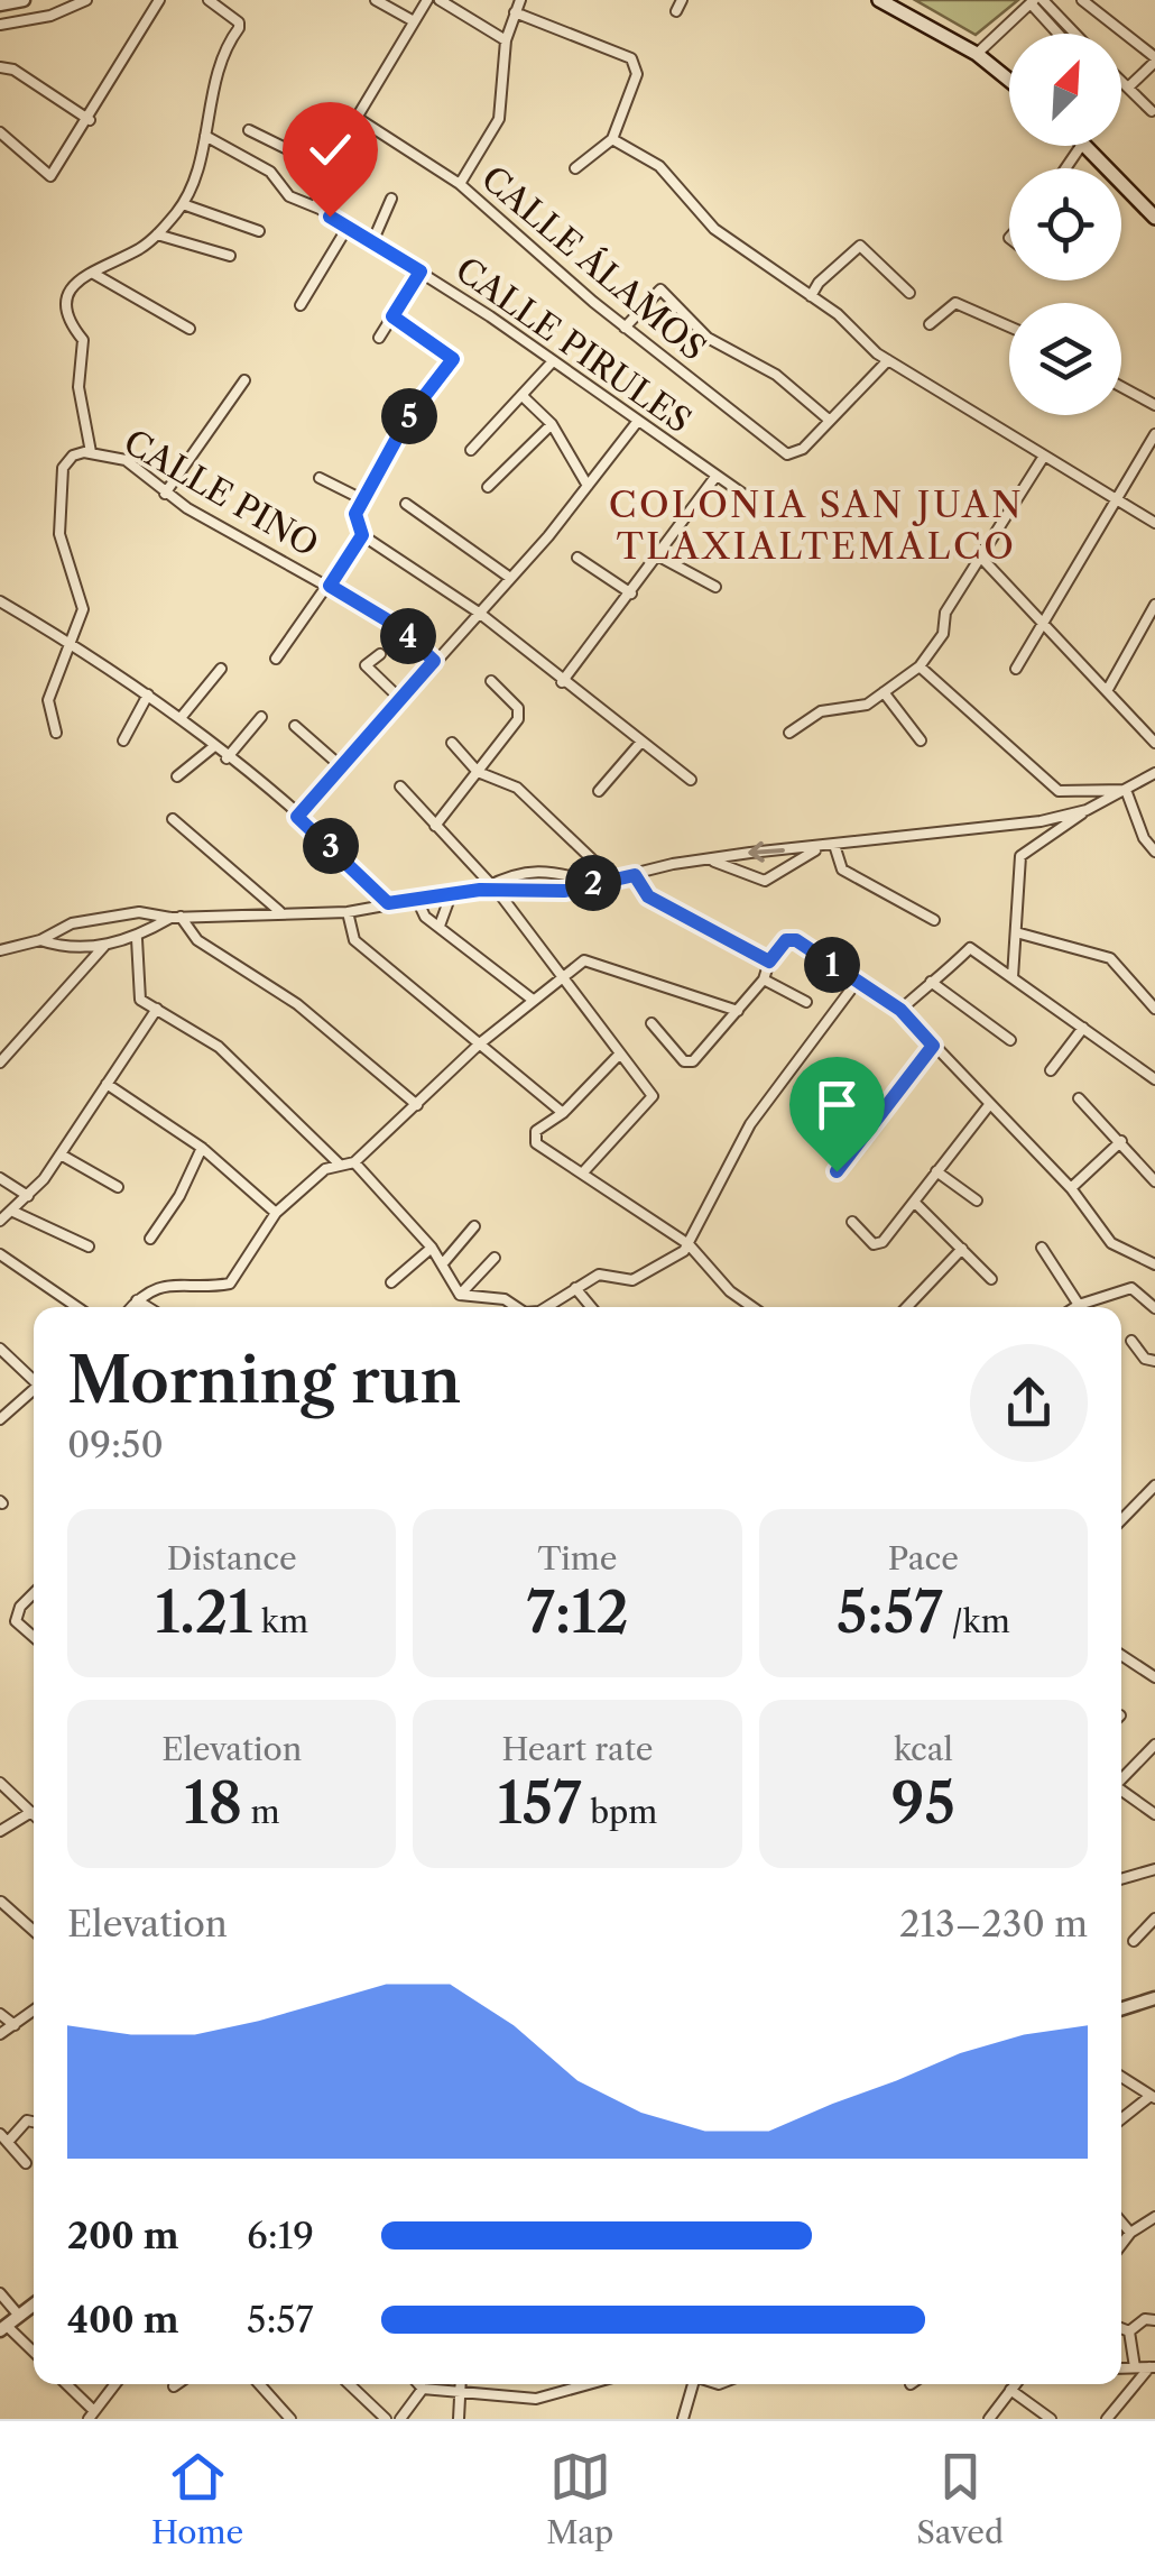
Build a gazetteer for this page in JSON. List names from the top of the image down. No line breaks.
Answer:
{"streets":{"street":["CALLE ÁLAMOS","CALLE PIRULES","CALLE PINO"]},"districts":["COLONIA SAN JUAN TLAXIALTEMALCO"],"north":"top right","page":{"pins":["5","4","3","2","1"],"heading":["Morning run","09:50"],"stats":[["Distance","1.21 km"],["Time","7:12"],["Pace","5:57 /km"],["Elevation","18 m"],["Heart rate","157 bpm"],["kcal","95"]],"chart":["Elevation","213–230 m"],"list":[{"name":"200 m","note":"6:19"},{"name":"400 m","note":"5:57"}],"tabs":["Home","Map","Saved"]}}
